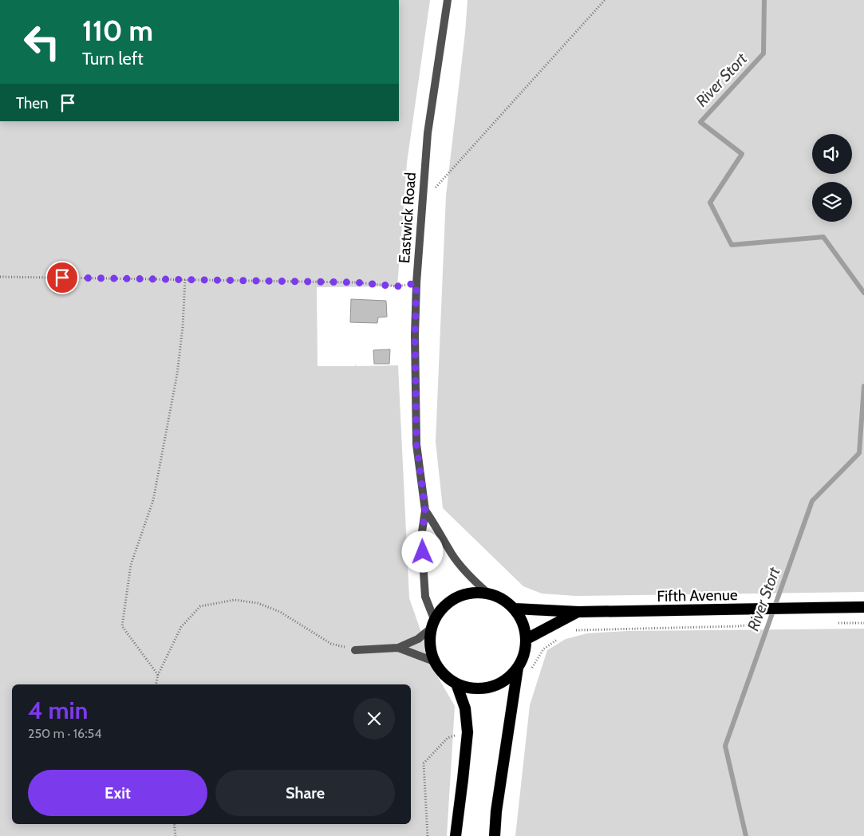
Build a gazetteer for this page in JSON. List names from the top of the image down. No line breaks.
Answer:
{"streets":{"highway":["Fifth Avenue"],"street":["Eastwick Road"]},"crossings":[["Eastwick Road","Fifth Avenue"]],"water":["River Stort"],"page":{"turn":["110 m","Turn left"],"then":"Then","heading":["4 min","250 m · 16:54"],"buttons":["Exit","Share"]}}
